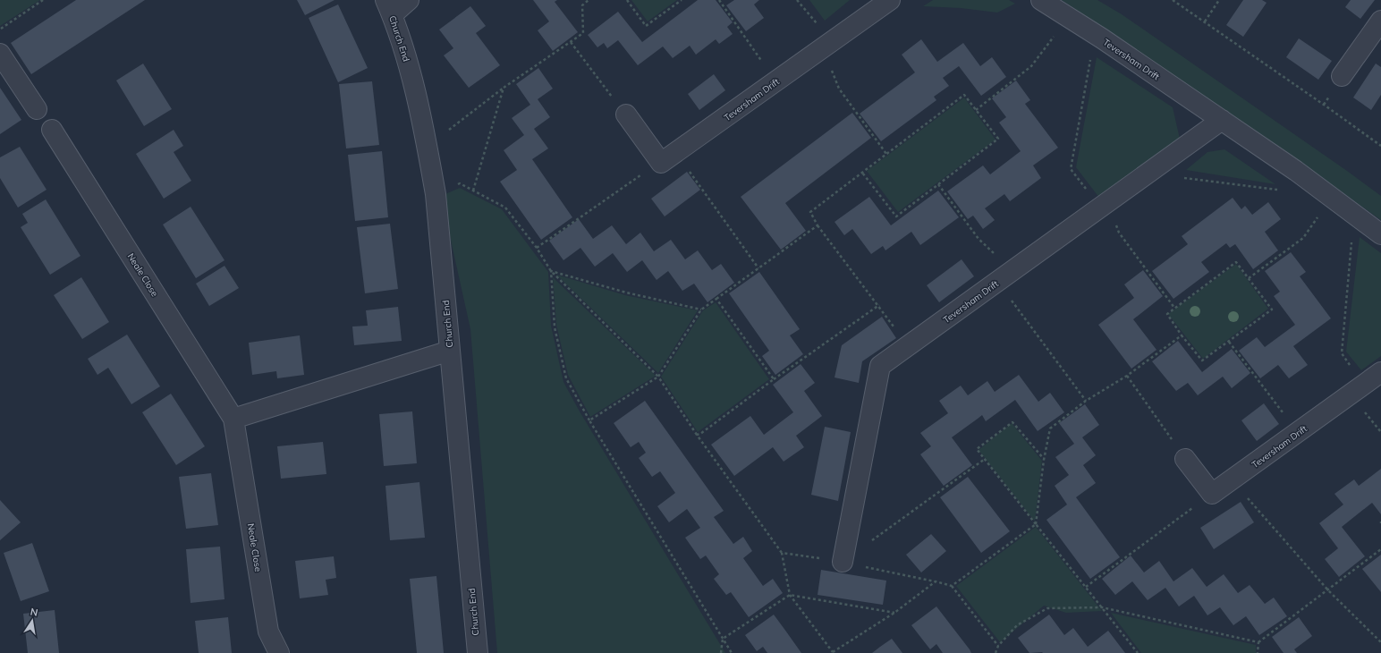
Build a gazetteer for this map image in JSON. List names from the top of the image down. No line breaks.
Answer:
{"streets":{"street":["Church End","Teversham Drift","Neale Close"]},"north":"top"}
